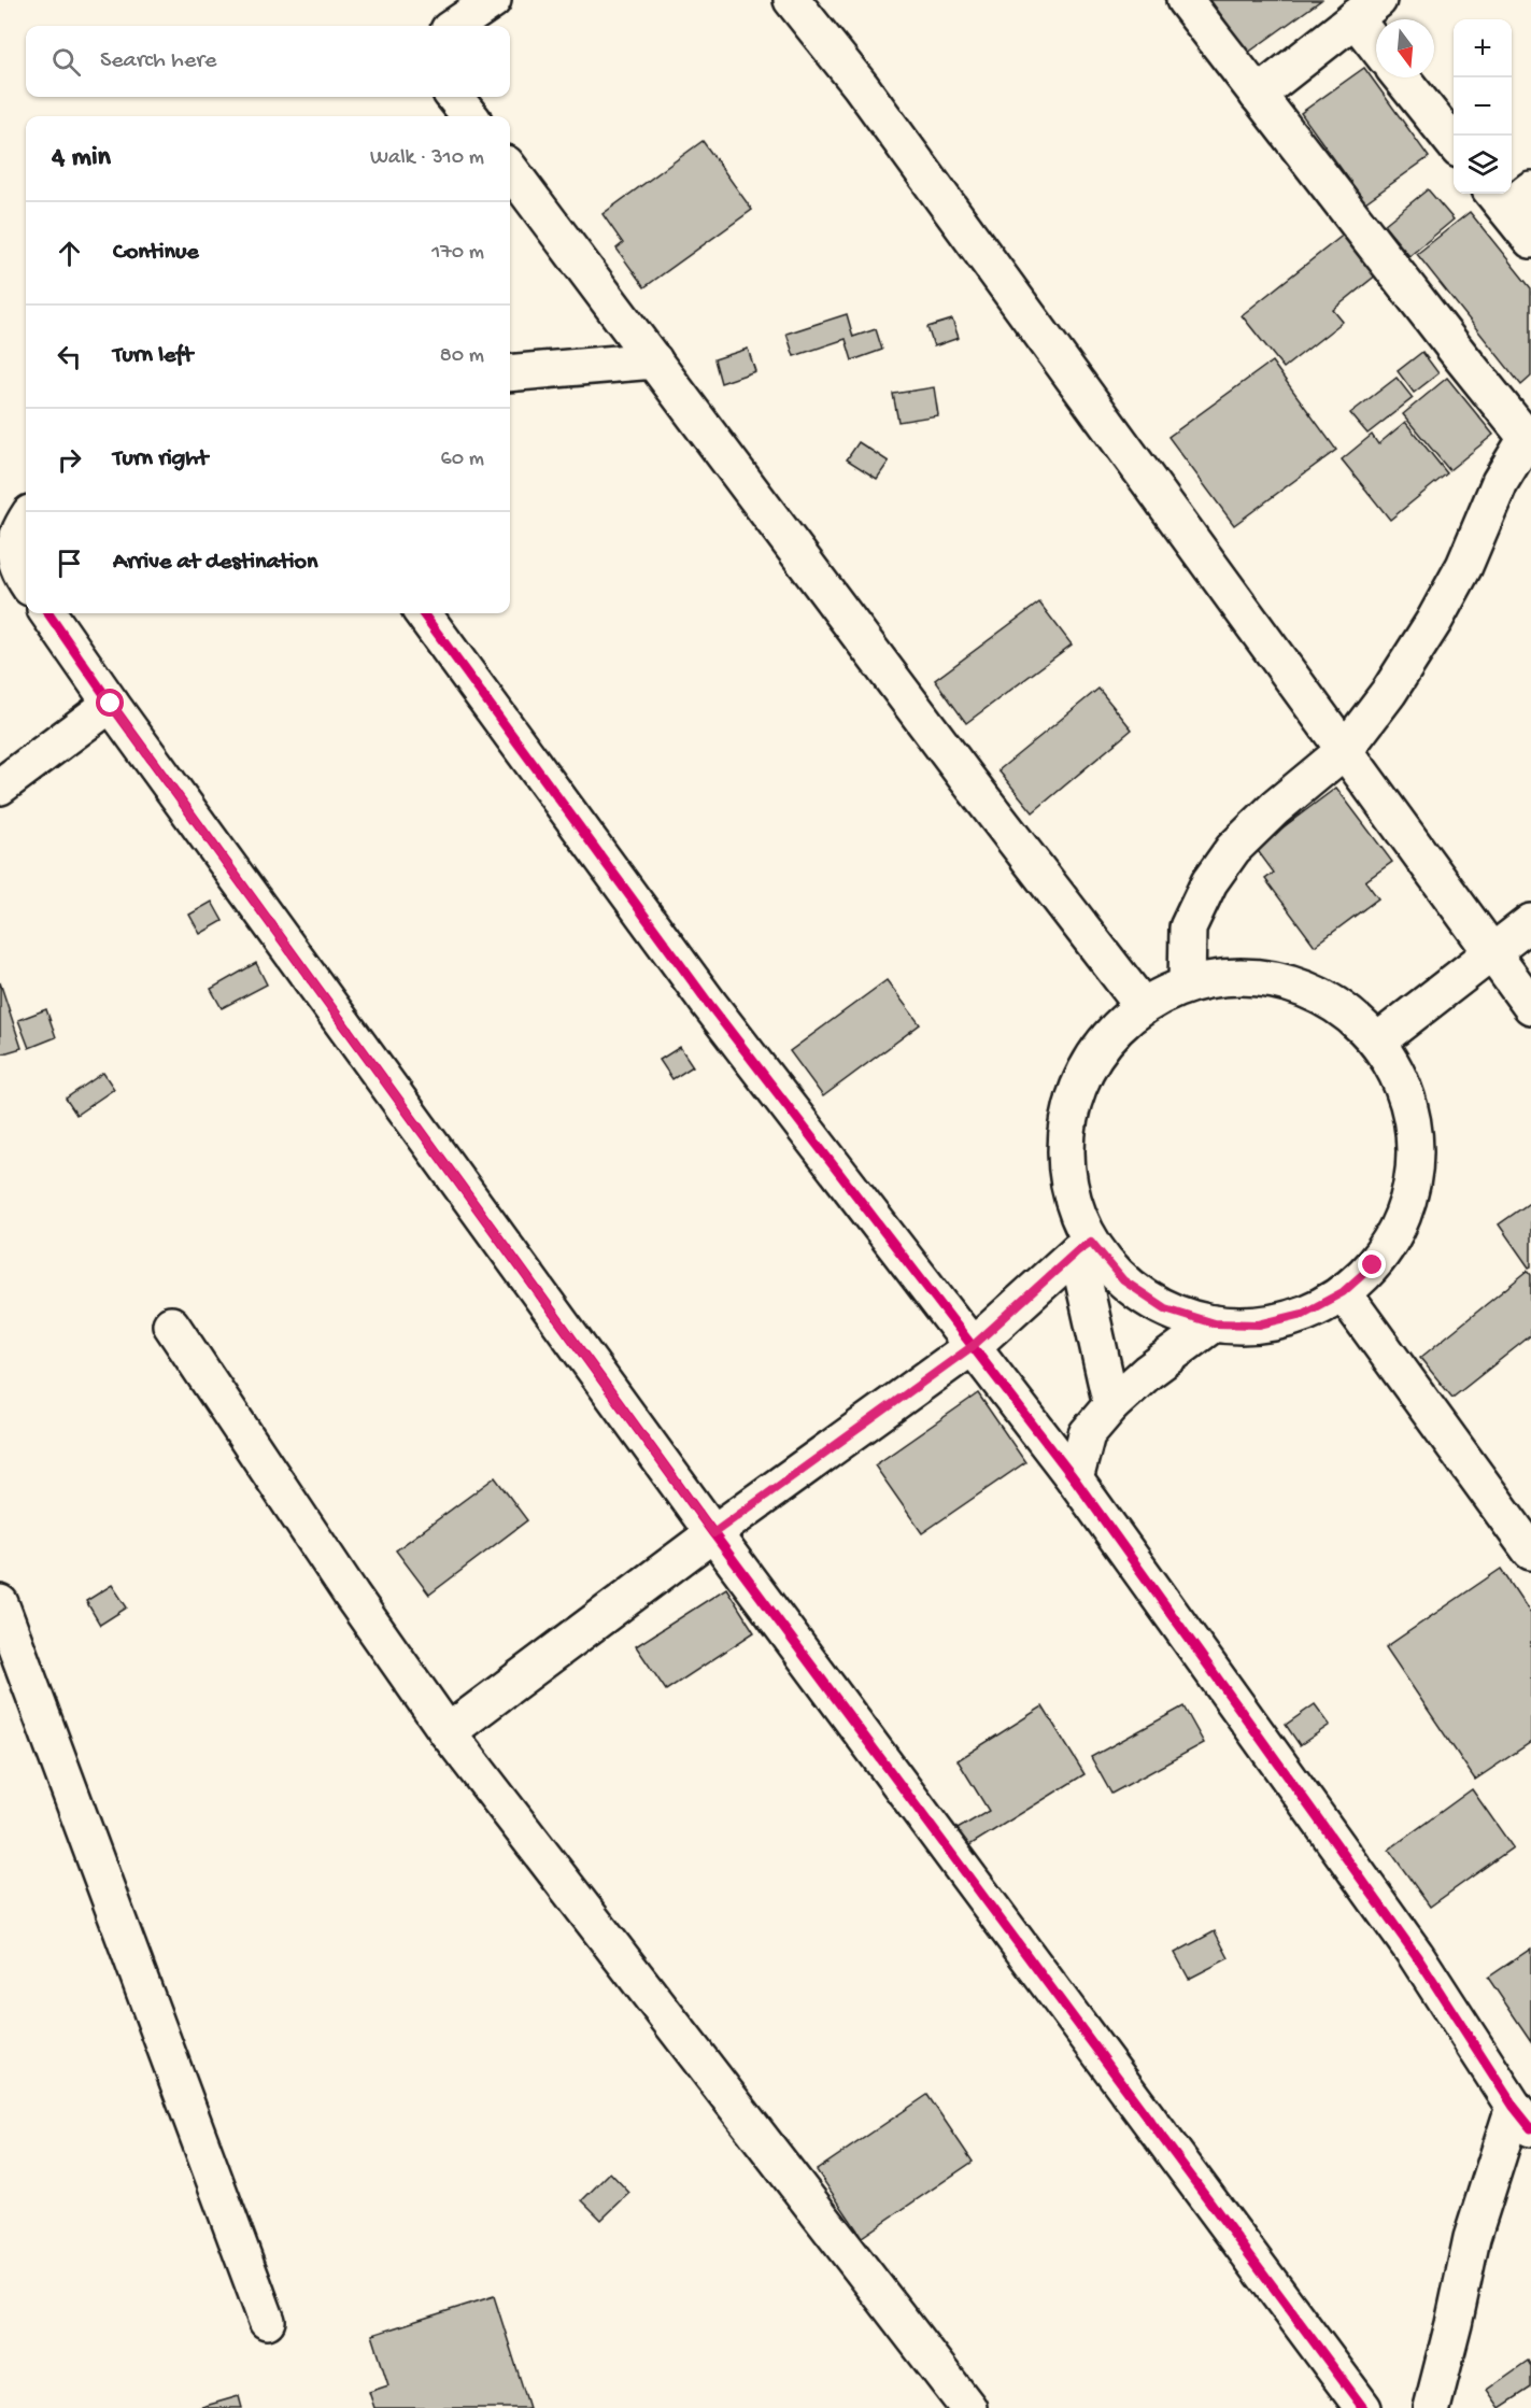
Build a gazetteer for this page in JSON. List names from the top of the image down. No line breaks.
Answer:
{"north":"bottom","page":{"map_buttons":["+","−"],"search":"Search here","heading":["4 min","Walk · 310 m"],"list":[["Continue","170 m"],["Turn left","80 m"],["Turn right","60 m"],"Arrive at destination"]}}
